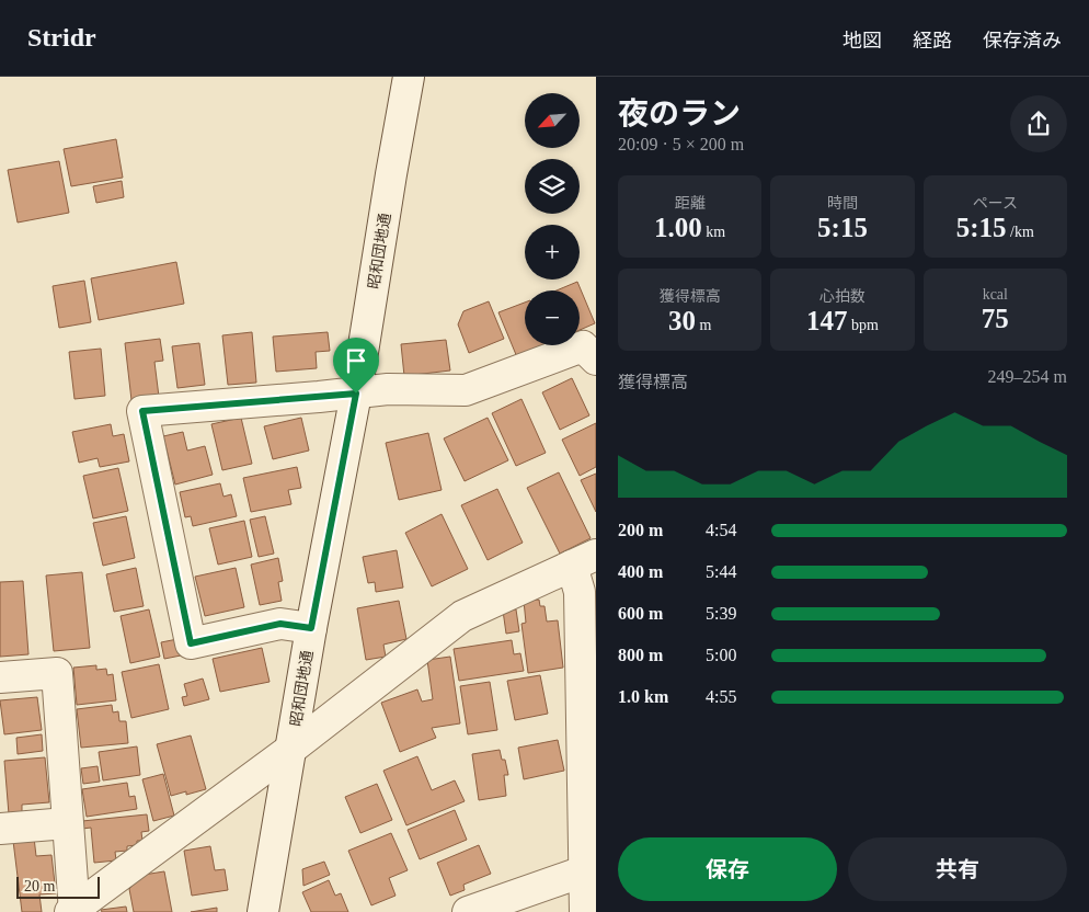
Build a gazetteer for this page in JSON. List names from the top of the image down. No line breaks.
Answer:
{"streets":{"street":["昭和団地通"]},"scale_bar":"20 m","north":"bottom left","page":{"header":"Stridr","nav":["地図","経路","保存済み"],"heading":["夜のラン","20:09 · 5 × 200 m"],"map_buttons":["+","−"],"stats":[["距離","1.00 km"],["時間","5:15"],["ペース","5:15 /km"],["獲得標高","30 m"],["心拍数","147 bpm"],["kcal","75"]],"chart":["獲得標高","249–254 m"],"list":[{"name":"200 m","note":"4:54"},{"name":"400 m","note":"5:44"},{"name":"600 m","note":"5:39"},{"name":"800 m","note":"5:00"},{"name":"1.0 km","note":"4:55"}],"buttons":["保存","共有"],"scale":"20 m"}}
